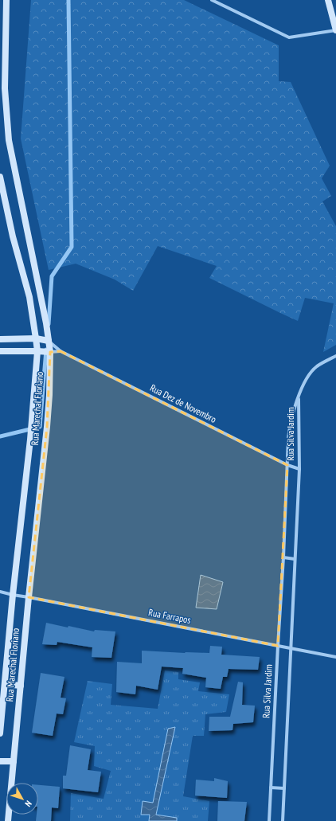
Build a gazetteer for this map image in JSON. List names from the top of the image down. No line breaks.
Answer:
{"streets":{"street":["Rua Dez de Novembro","Rua Marechal Floriano","Rua Silva Jardim","Rua Farrapos"]},"crossings":[["Rua Dez de Novembro","Rua Marechal Floriano"],["Rua Dez de Novembro","Rua Silva Jardim"],["Rua Marechal Floriano","Rua Farrapos"],["Rua Silva Jardim","Rua Farrapos"]],"north":"bottom right"}
